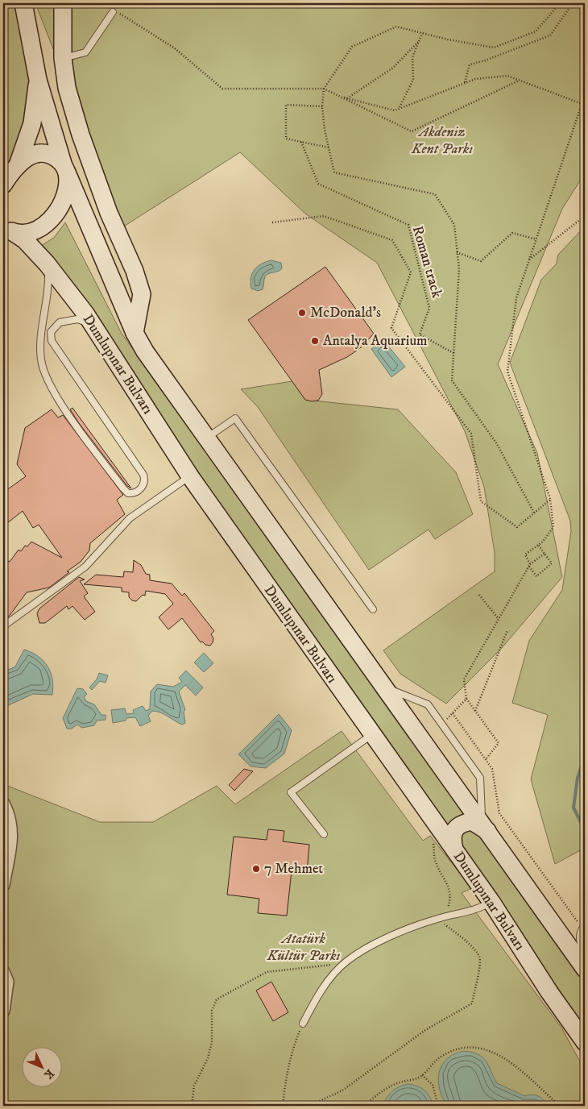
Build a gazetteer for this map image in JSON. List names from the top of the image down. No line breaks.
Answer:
{"streets":{"main road":["Dumlupınar Bulvarı"],"path":["Roman track"]},"parks":["Akdeniz Kent Parkı","Atatürk Kültür Parkı"],"places":["McDonald's","Antalya Aquarium","7 Mehmet"],"north":"bottom right"}
